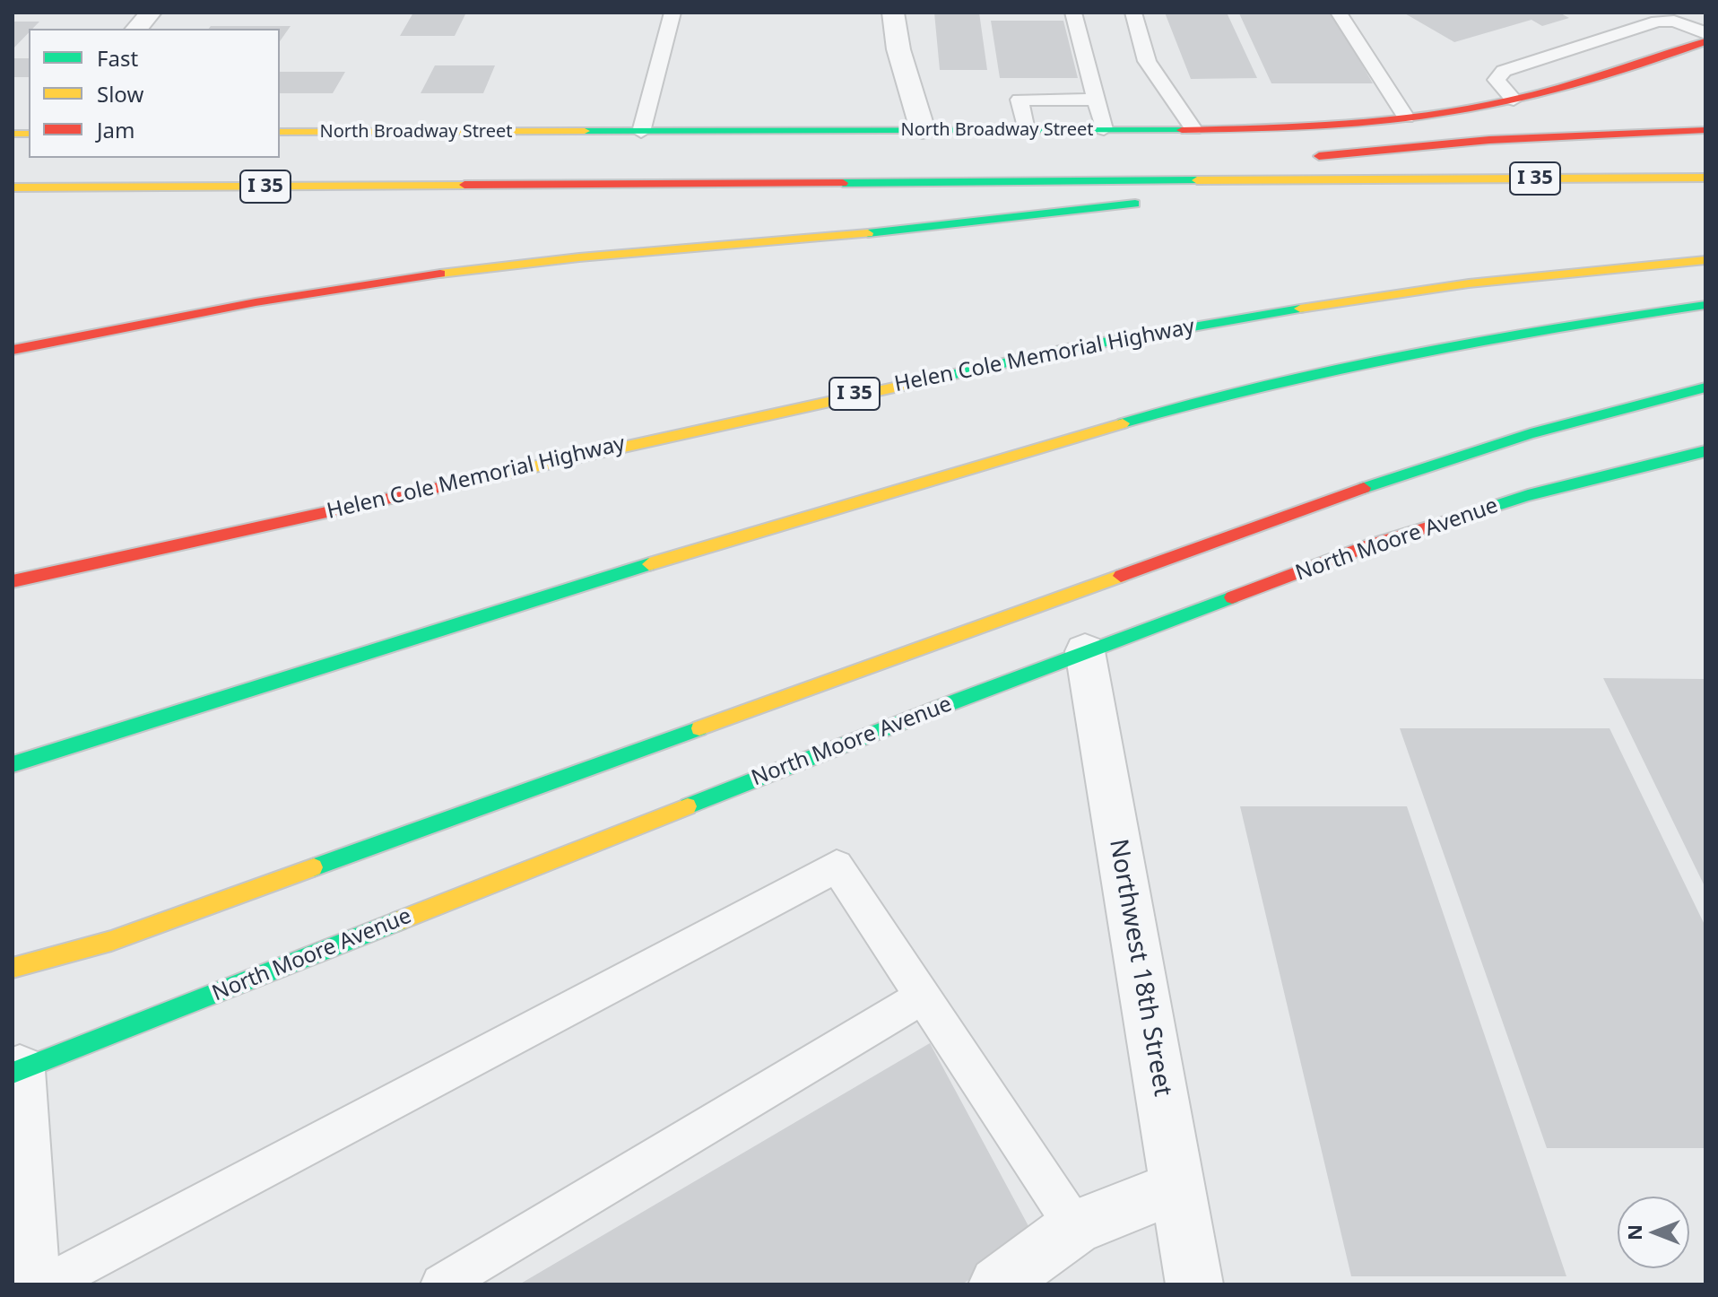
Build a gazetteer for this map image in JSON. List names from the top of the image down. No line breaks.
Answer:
{"streets":{"main road":["North Broadway Street","I 35","Helen Cole Memorial Highway","North Moore Avenue"],"street":["Northwest 18th Street"]},"crossings":[["North Moore Avenue","Northwest 18th Street"]],"legend":["Fast","Slow","Jam"],"north":"left"}
